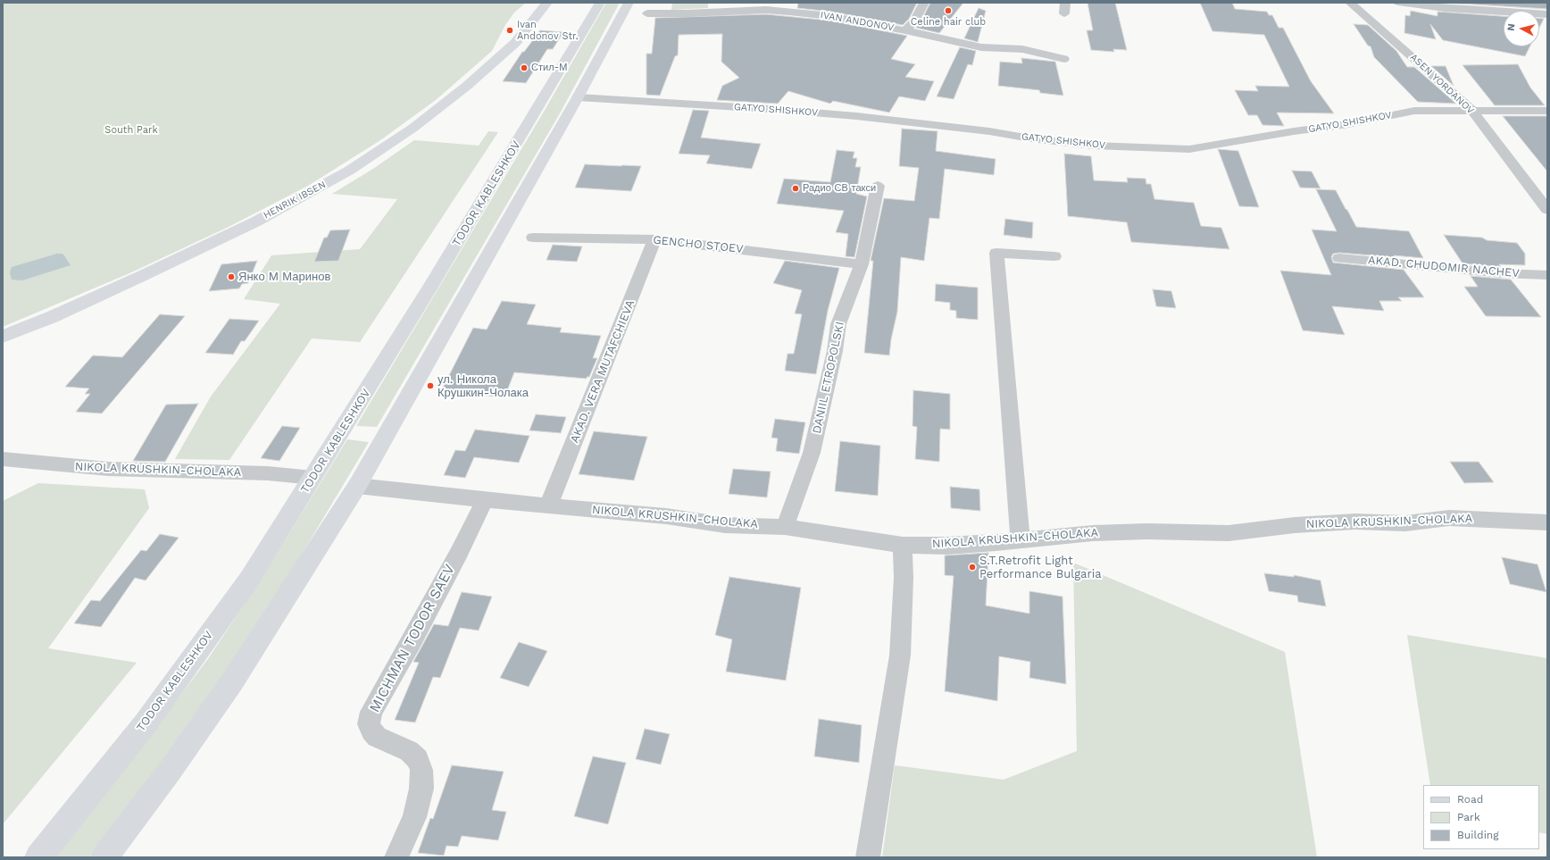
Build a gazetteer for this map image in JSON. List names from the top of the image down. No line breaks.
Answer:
{"streets":{"main road":["TODOR KABLESHKOV","HENRIK IBSEN"],"street":["IVAN ANDONOV","ASEN YORDANOV","GATYO SHISHKOV","GENCHO STOEV","AKAD. CHUDOMIR NACHEV","AKAD. VERA MUTAFCHIEVA","DANIIL ETROPOLSKI","NIKOLA KRUSHKIN-CHOLAKA","MICHMAN TODOR SAEV"]},"crossings":[["ASEN YORDANOV","GATYO SHISHKOV"],["TODOR KABLESHKOV","NIKOLA KRUSHKIN-CHOLAKA"],["GENCHO STOEV","AKAD. VERA MUTAFCHIEVA"],["GENCHO STOEV","DANIIL ETROPOLSKI"],["AKAD. VERA MUTAFCHIEVA","NIKOLA KRUSHKIN-CHOLAKA"],["DANIIL ETROPOLSKI","NIKOLA KRUSHKIN-CHOLAKA"],["NIKOLA KRUSHKIN-CHOLAKA","MICHMAN TODOR SAEV"]],"parks":["South Park"],"places":["Celine hair club","Ivan Andonov Str.","Стил-М","Радио СВ такси","Янко М Маринов","ул. Никола Крушкин-Чолака","S.T.Retrofit Light Performance Bulgaria"],"legend":["Road","Park","Building"],"north":"left"}
